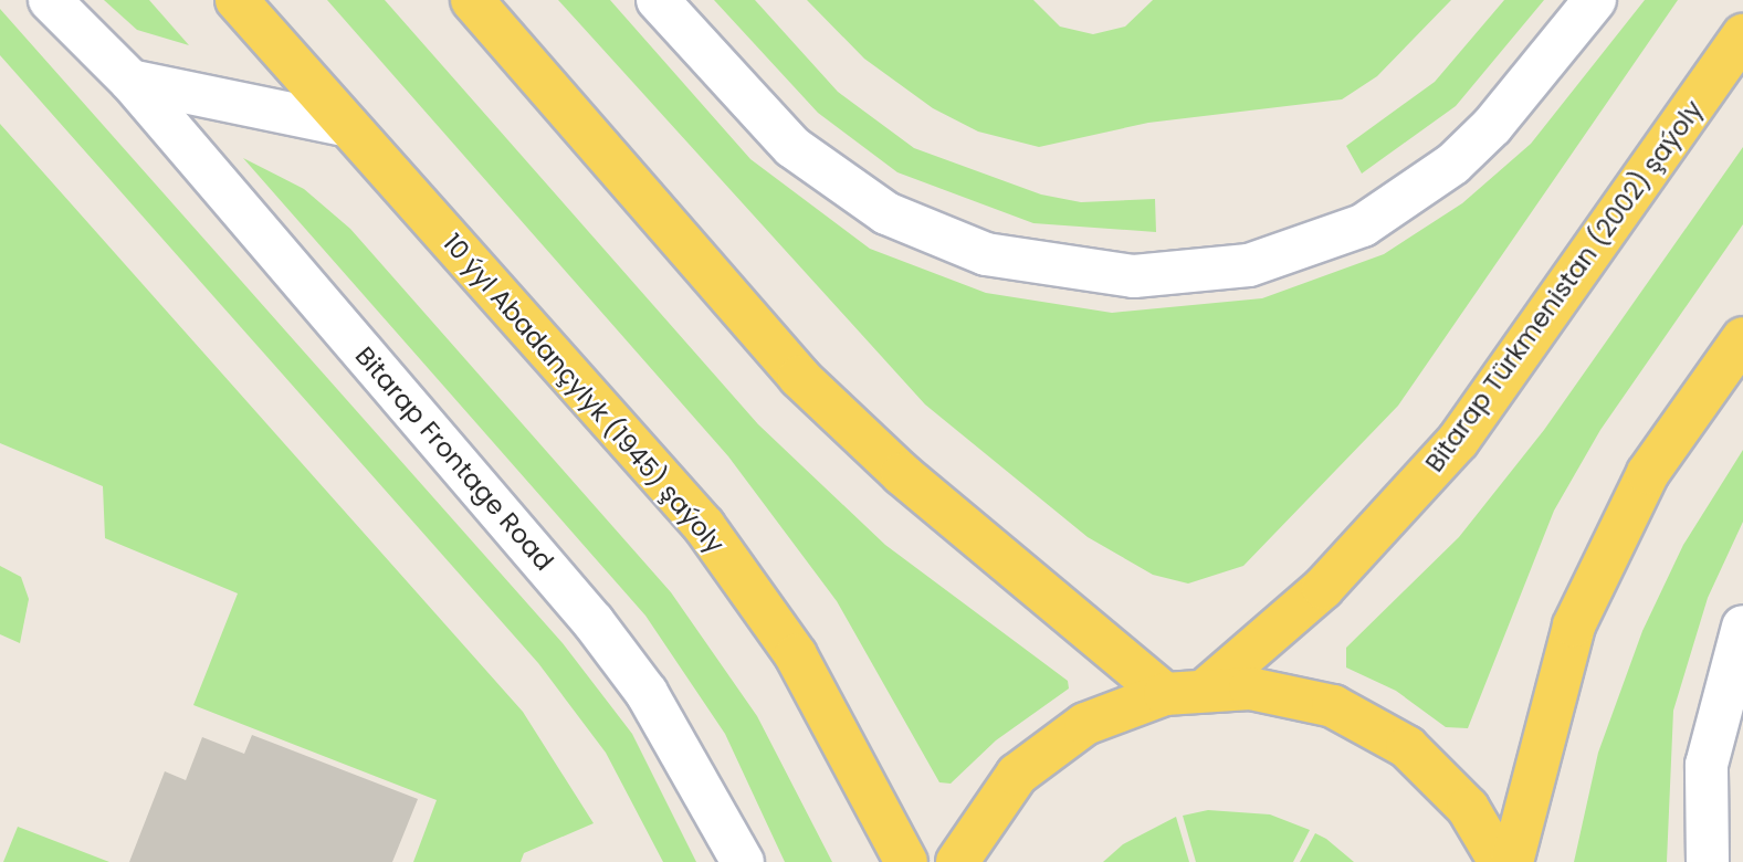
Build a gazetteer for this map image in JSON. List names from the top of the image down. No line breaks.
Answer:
{"streets":{"main road":["Bitarap Türkmenistan (2002) şaýoly","10 ýyl Abadançylyk (1945) şaýoly"],"street":["Bitarap Frontage Road"]}}
